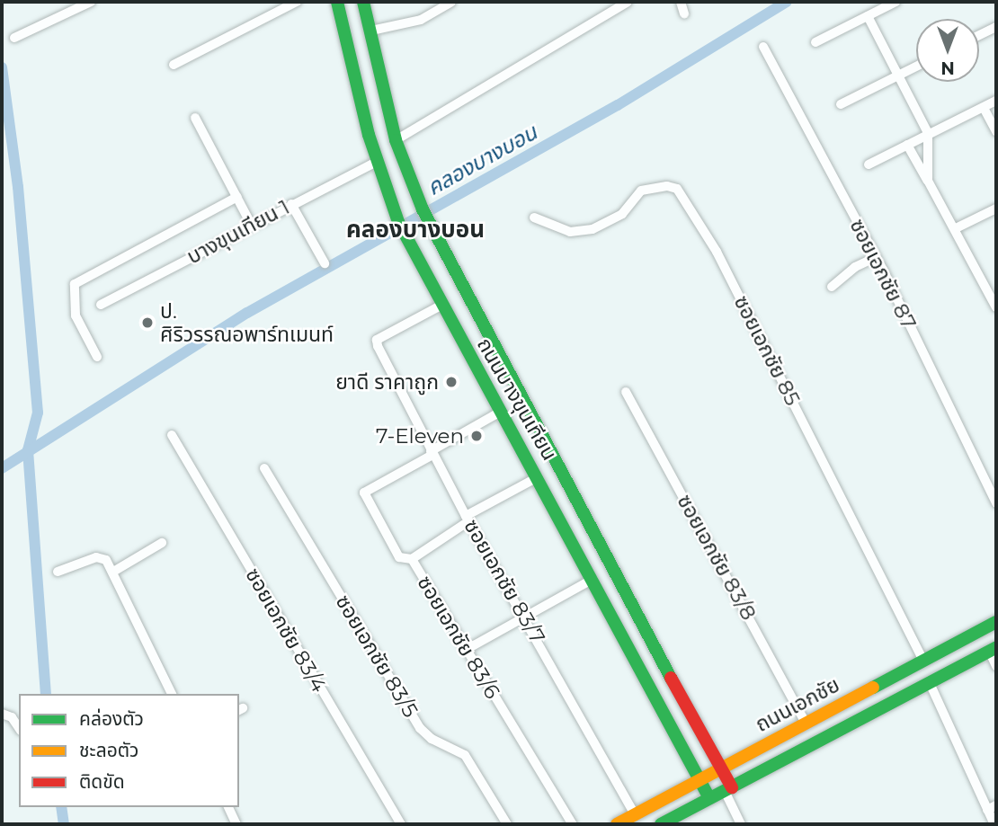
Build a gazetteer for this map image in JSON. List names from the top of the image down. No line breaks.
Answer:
{"streets":{"main road":["ถนนบางขุนเทียน","ถนนเอกชัย"],"street":["บางขุนเทียน 1","ซอยเอกชัย 87","ซอยเอกชัย 85","ซอยเอกชัย 83/8","ซอยเอกชัย 83/7","ซอยเอกชัย 83/4","ซอยเอกชัย 83/6","ซอยเอกชัย 83/5"]},"crossings":[["บางขุนเทียน 1","ถนนบางขุนเทียน"],["ซอยเอกชัย 85","ถนนเอกชัย"],["ถนนบางขุนเทียน","ซอยเอกชัย 83/7"],["ถนนบางขุนเทียน","ถนนเอกชัย"],["ซอยเอกชัย 83/8","ถนนเอกชัย"],["ซอยเอกชัย 83/7","ซอยเอกชัย 83/6"],["ซอยเอกชัย 83/7","ถนนเอกชัย"]],"districts":["คลองบางบอน"],"water":["คลองบางบอน"],"places":["ป. ศิริวรรณอพาร์ทเมนท์","ยาดี ราคาถูก","7-Eleven"],"legend":["คล่องตัว","ชะลอตัว","ติดขัด"],"north":"bottom"}
